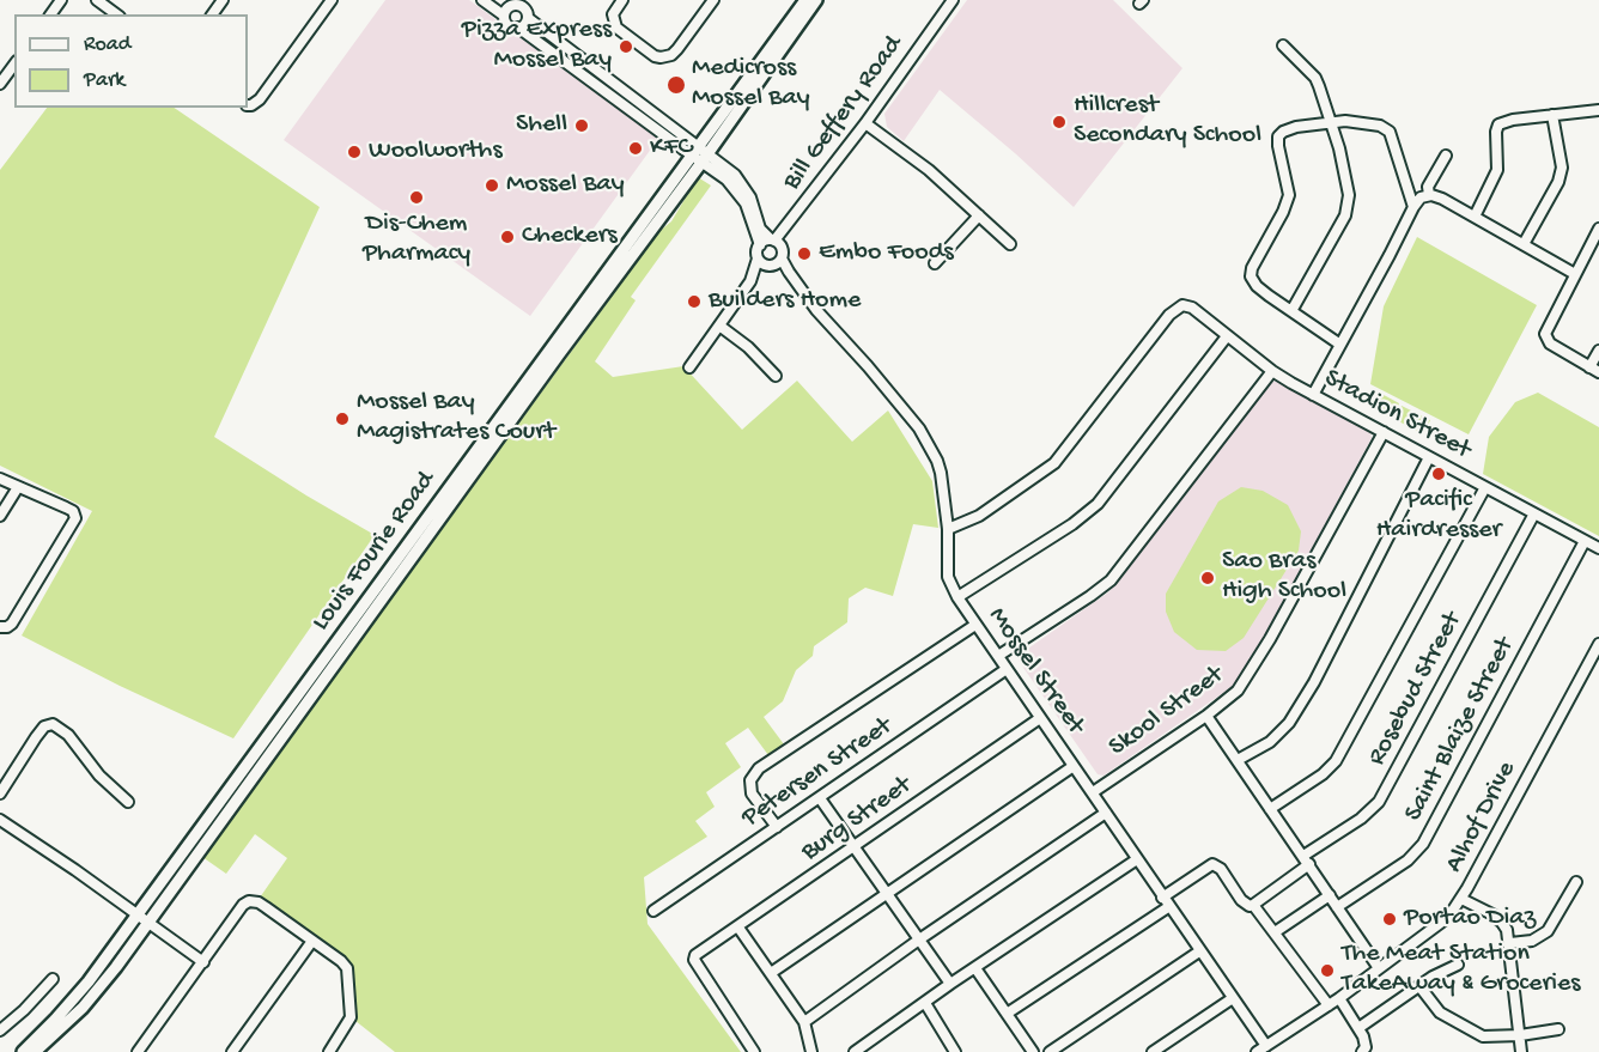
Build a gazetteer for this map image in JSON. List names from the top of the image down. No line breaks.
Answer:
{"streets":{"main road":["Louis Fourie Road"],"street":["Bill Geffery Road","Stadion Street","Mossel Street","Rosebud Street","Skool Street","Saint Blaize Street","Petersen Street","Alhof Drive","Burg Street"]},"crossings":[["Stadion Street","Mossel Street"],["Stadion Street","Rosebud Street"],["Stadion Street","Skool Street"],["Stadion Street","Saint Blaize Street"],["Mossel Street","Skool Street"],["Mossel Street","Petersen Street"],["Mossel Street","Alhof Drive"],["Mossel Street","Burg Street"]],"places":["Pizza Express Mossel Bay","Medicross Mossel Bay","Hillcrest Secondary School","Shell","KFC","Woolworths","Mossel Bay","Dis-Chem Pharmacy","Checkers","Embo Foods","Builders Home","Mossel Bay Magistrates Court","Pacific Hairdresser","Sao Bras High School","Portao Diaz","The Meat Station TakeAway & Groceries"],"legend":["Road","Park"]}
